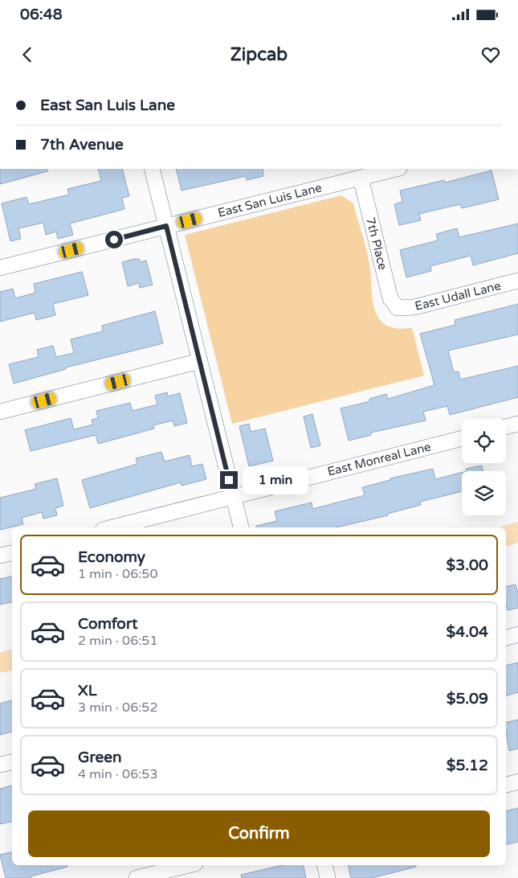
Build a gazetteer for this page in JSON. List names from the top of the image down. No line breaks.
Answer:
{"streets":{"street":["East San Luis Lane","7th Place","East Udall Lane","East Monreal Lane"]},"crossings":[["East San Luis Lane","7th Place"],["7th Place","East Udall Lane"]],"page":{"status":"06:48","header":"Zipcab","banner":["East San Luis Lane","7th Avenue"],"bubble":"1 min","list":[{"name":"Economy","note":"1 min · 06:50","value":"$3.00"},{"name":"Comfort","note":"2 min · 06:51","value":"$4.04"},{"name":"XL","note":"3 min · 06:52","value":"$5.09"},{"name":"Green","note":"4 min · 06:53","value":"$5.12"}],"buttons":"Confirm"}}
